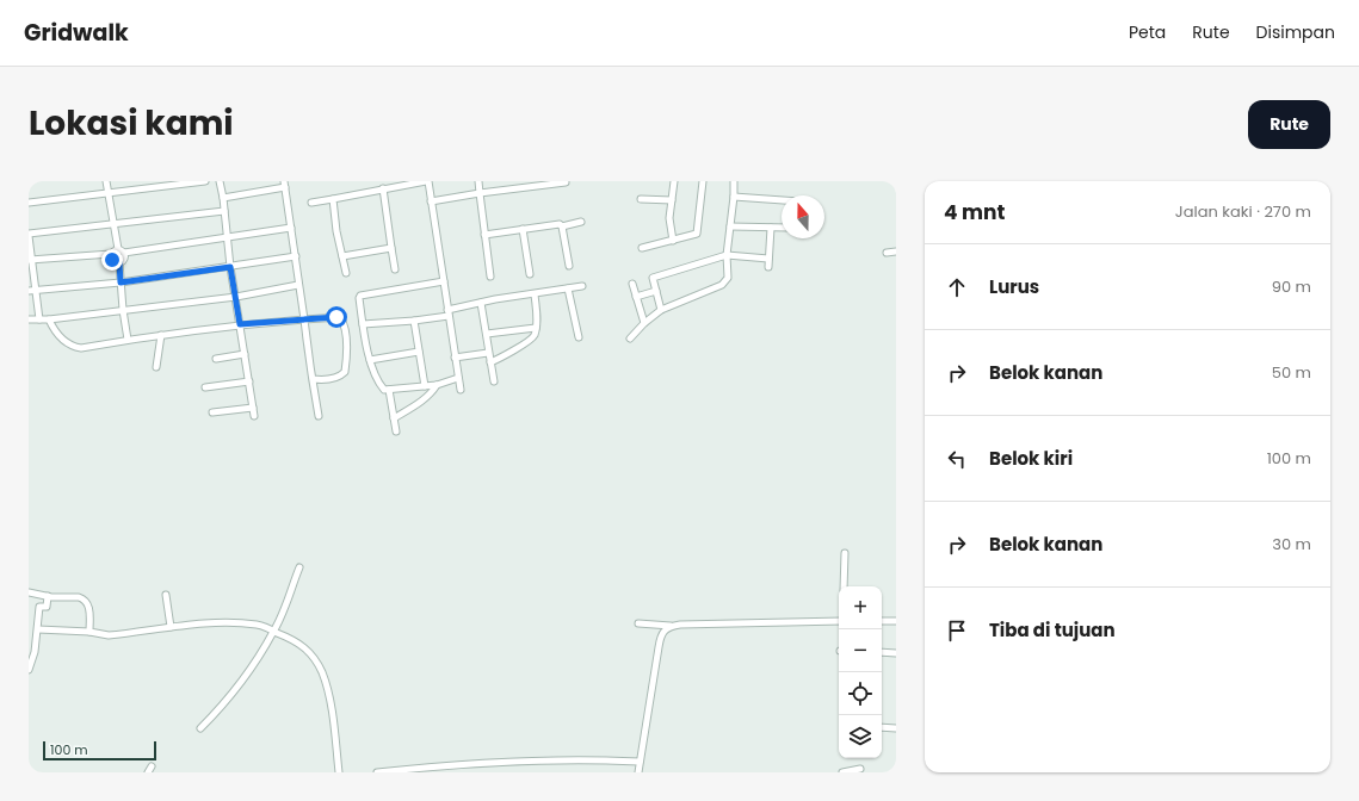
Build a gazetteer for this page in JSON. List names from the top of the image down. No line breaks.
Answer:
{"scale_bar":"100 m","north":"top","page":{"header":"Gridwalk","nav":["Peta","Rute","Disimpan"],"title":"Lokasi kami","buttons":"Rute","heading":["4 mnt","Jalan kaki · 270 m"],"list":[["Lurus","90 m"],["Belok kanan","50 m"],["Belok kiri","100 m"],["Belok kanan","30 m"],"Tiba di tujuan"],"map_buttons":["+","−"],"scale":"100 m"}}
